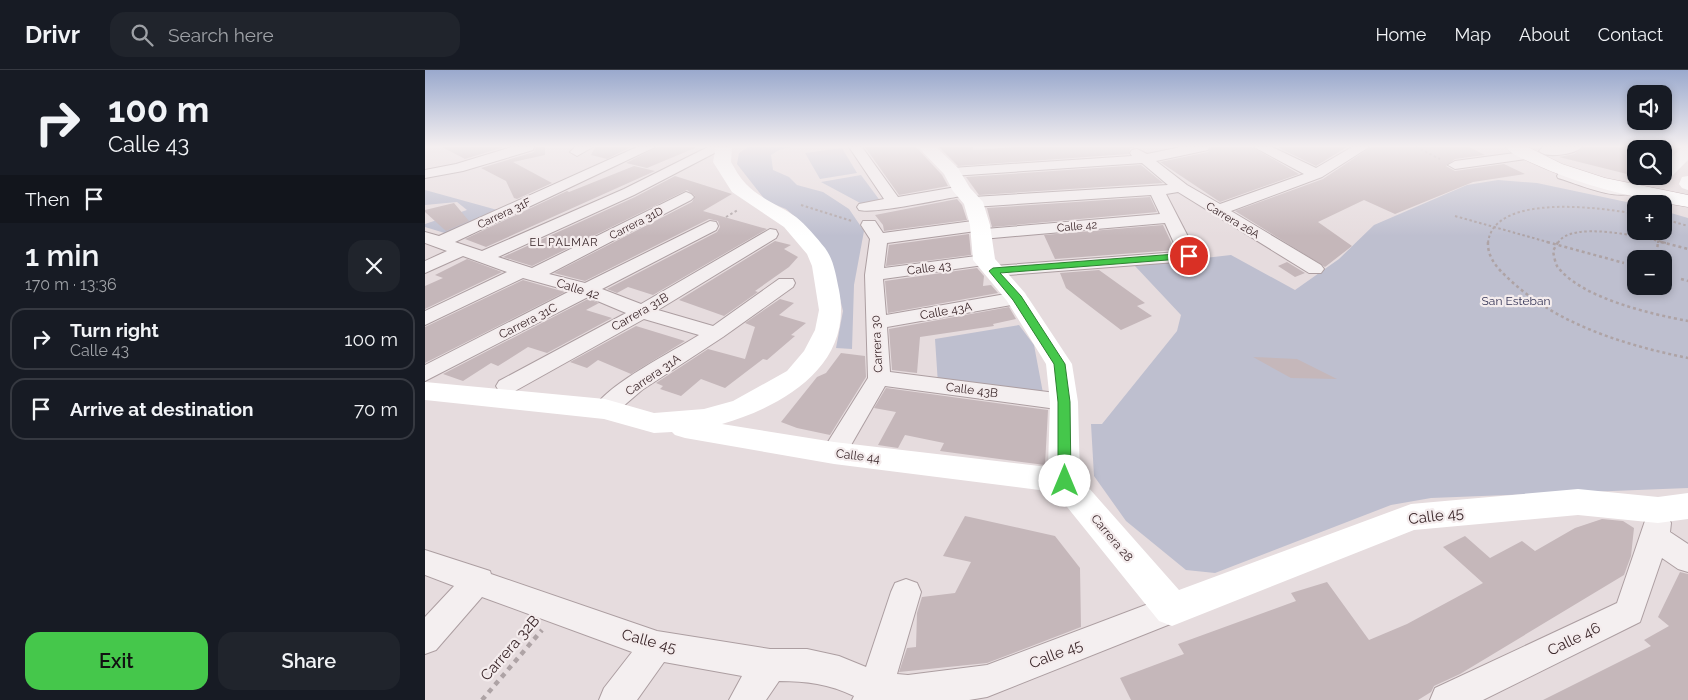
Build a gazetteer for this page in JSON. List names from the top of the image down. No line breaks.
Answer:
{"streets":{"main road":["Calle 44","Calle 45","Carrera 28"],"street":["Carrera 31F","Carrera 26A","Carrera 31D","Calle 42","Calle 43","Calle 43A","Carrera 31B","Carrera 31C","Carrera 30","Carrera 31A","Calle 43B","Calle 46"],"path":["Carrera 32B"]},"crossings":[["Carrera 31F","Calle 42"],["Carrera 31D","Calle 42"],["Calle 42","Calle 43"],["Calle 42","Carrera 31B"],["Calle 42","Carrera 31C"],["Calle 42","Carrera 30"],["Calle 42","Carrera 31A"],["Calle 43","Carrera 30"],["Calle 43A","Carrera 30"],["Carrera 30","Calle 43B"],["Carrera 30","Calle 44"],["Carrera 31A","Calle 44"],["Calle 44","Carrera 28"],["Calle 45","Carrera 28"],["Calle 45","Calle 46"],["Calle 45","Carrera 32B"]],"districts":["EL PALMAR"],"parks":["San Esteban"],"page":{"header":"Drivr","search":"Search here","nav":["Home","Map","About","Contact"],"turn":["100 m","Calle 43"],"map_buttons":["+","−"],"then":"Then","heading":["1 min","170 m · 13:36"],"list":[{"name":"Turn right","note":"Calle 43","value":"100 m"},{"name":"Arrive at destination","value":"70 m"}],"buttons":["Exit","Share"]}}
